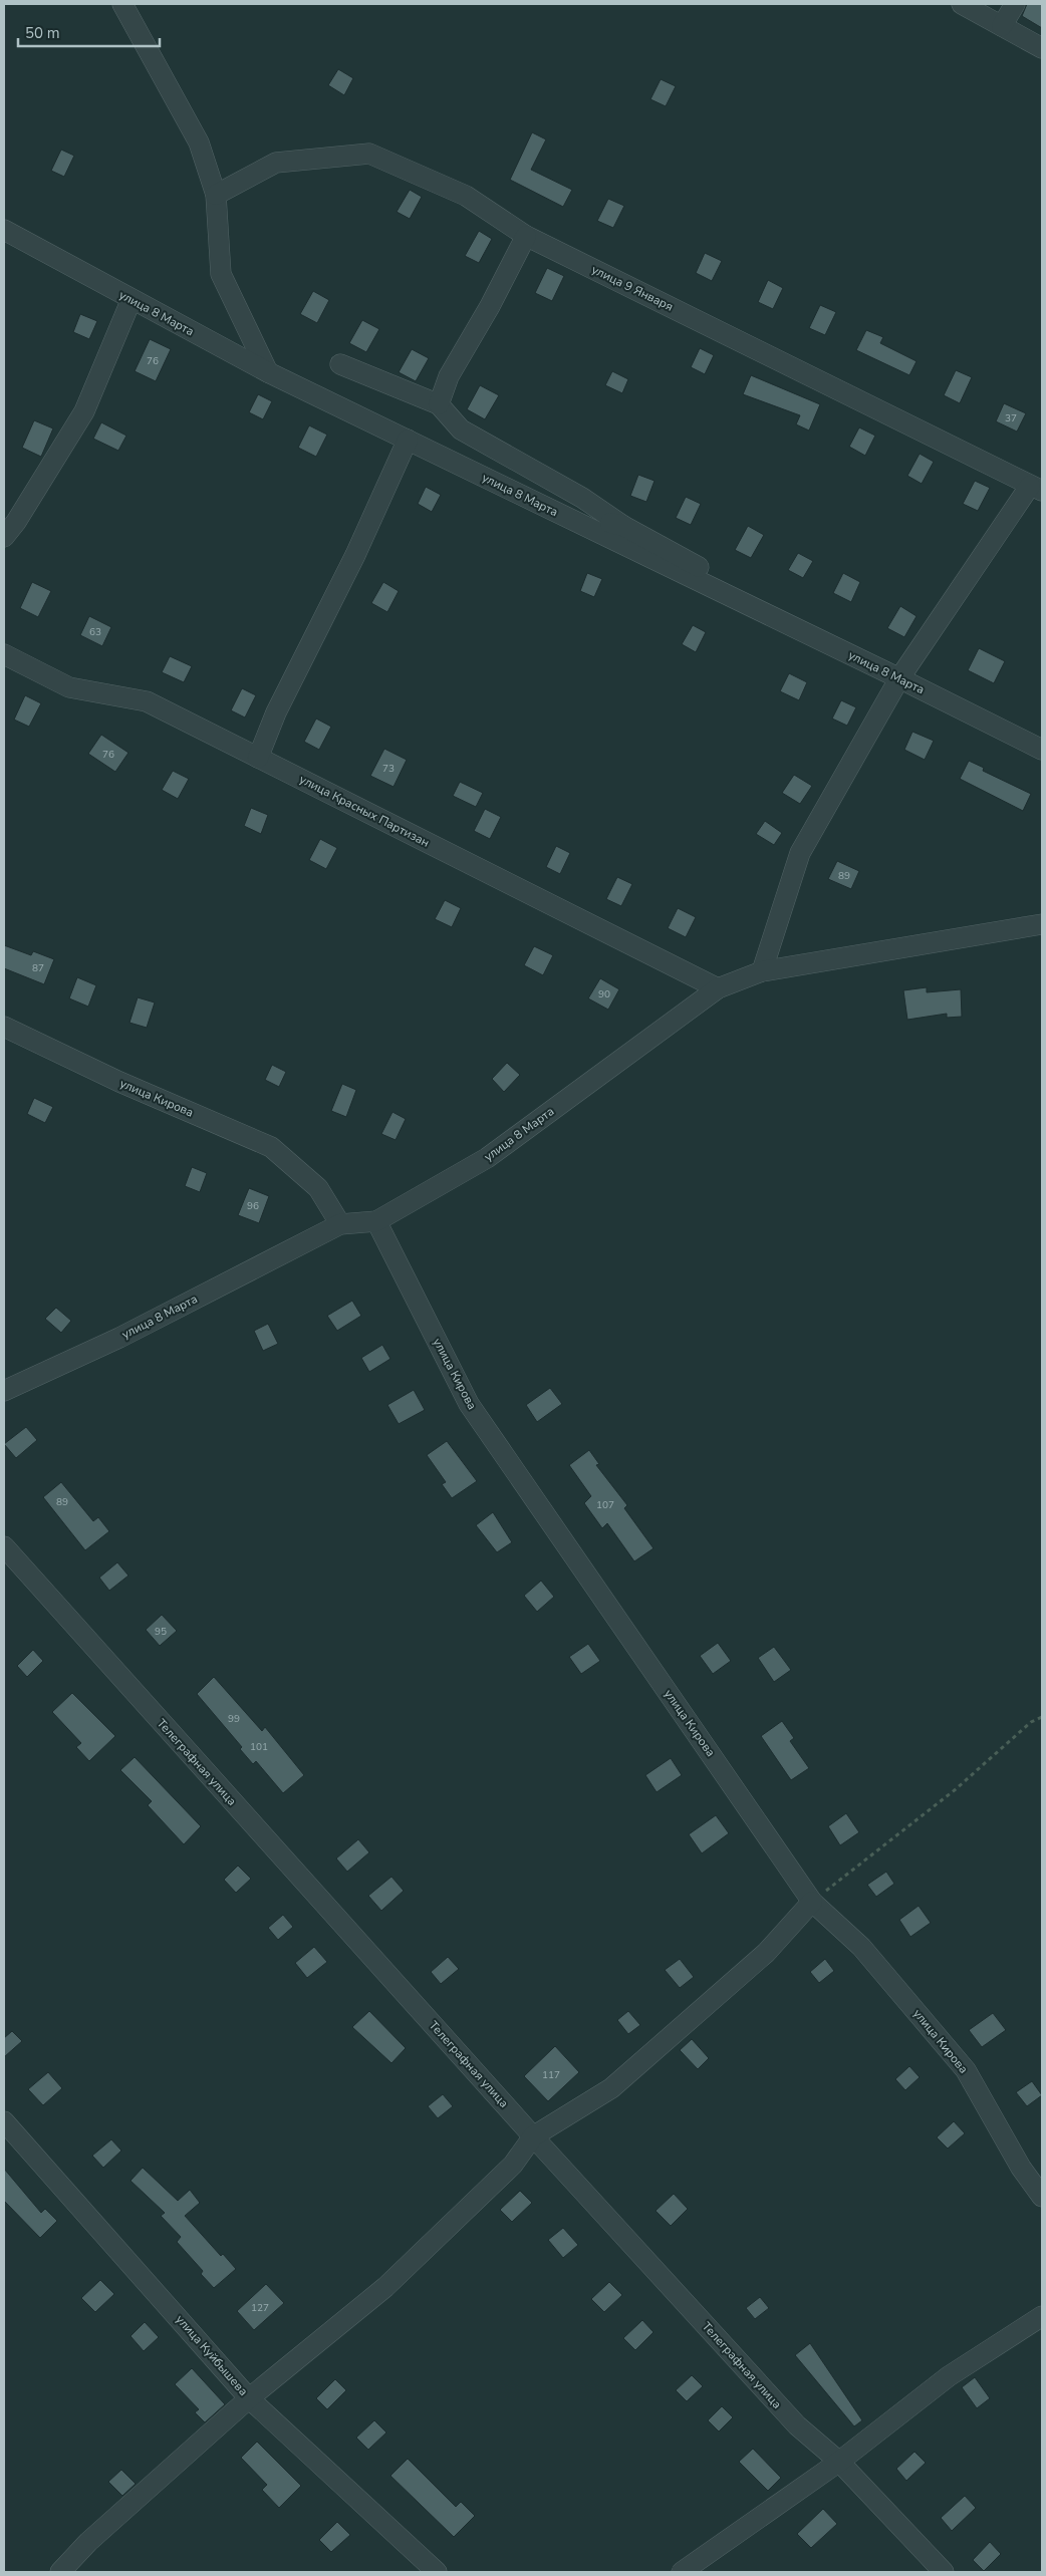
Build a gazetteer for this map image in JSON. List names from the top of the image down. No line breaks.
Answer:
{"streets":{"street":["улица 9 Января","улица 8 Марта","улица Красных Партизан","улица Кирова","Телеграфная улица","улица Куйбышева"]},"crossings":[["улица 8 Марта","улица Красных Партизан"],["улица 8 Марта","улица Кирова"]],"house_numbers":["76","37","63","76","73","89","87","90","96","89","107","95","99","101","117","127"],"scale_bar":"50 m"}
